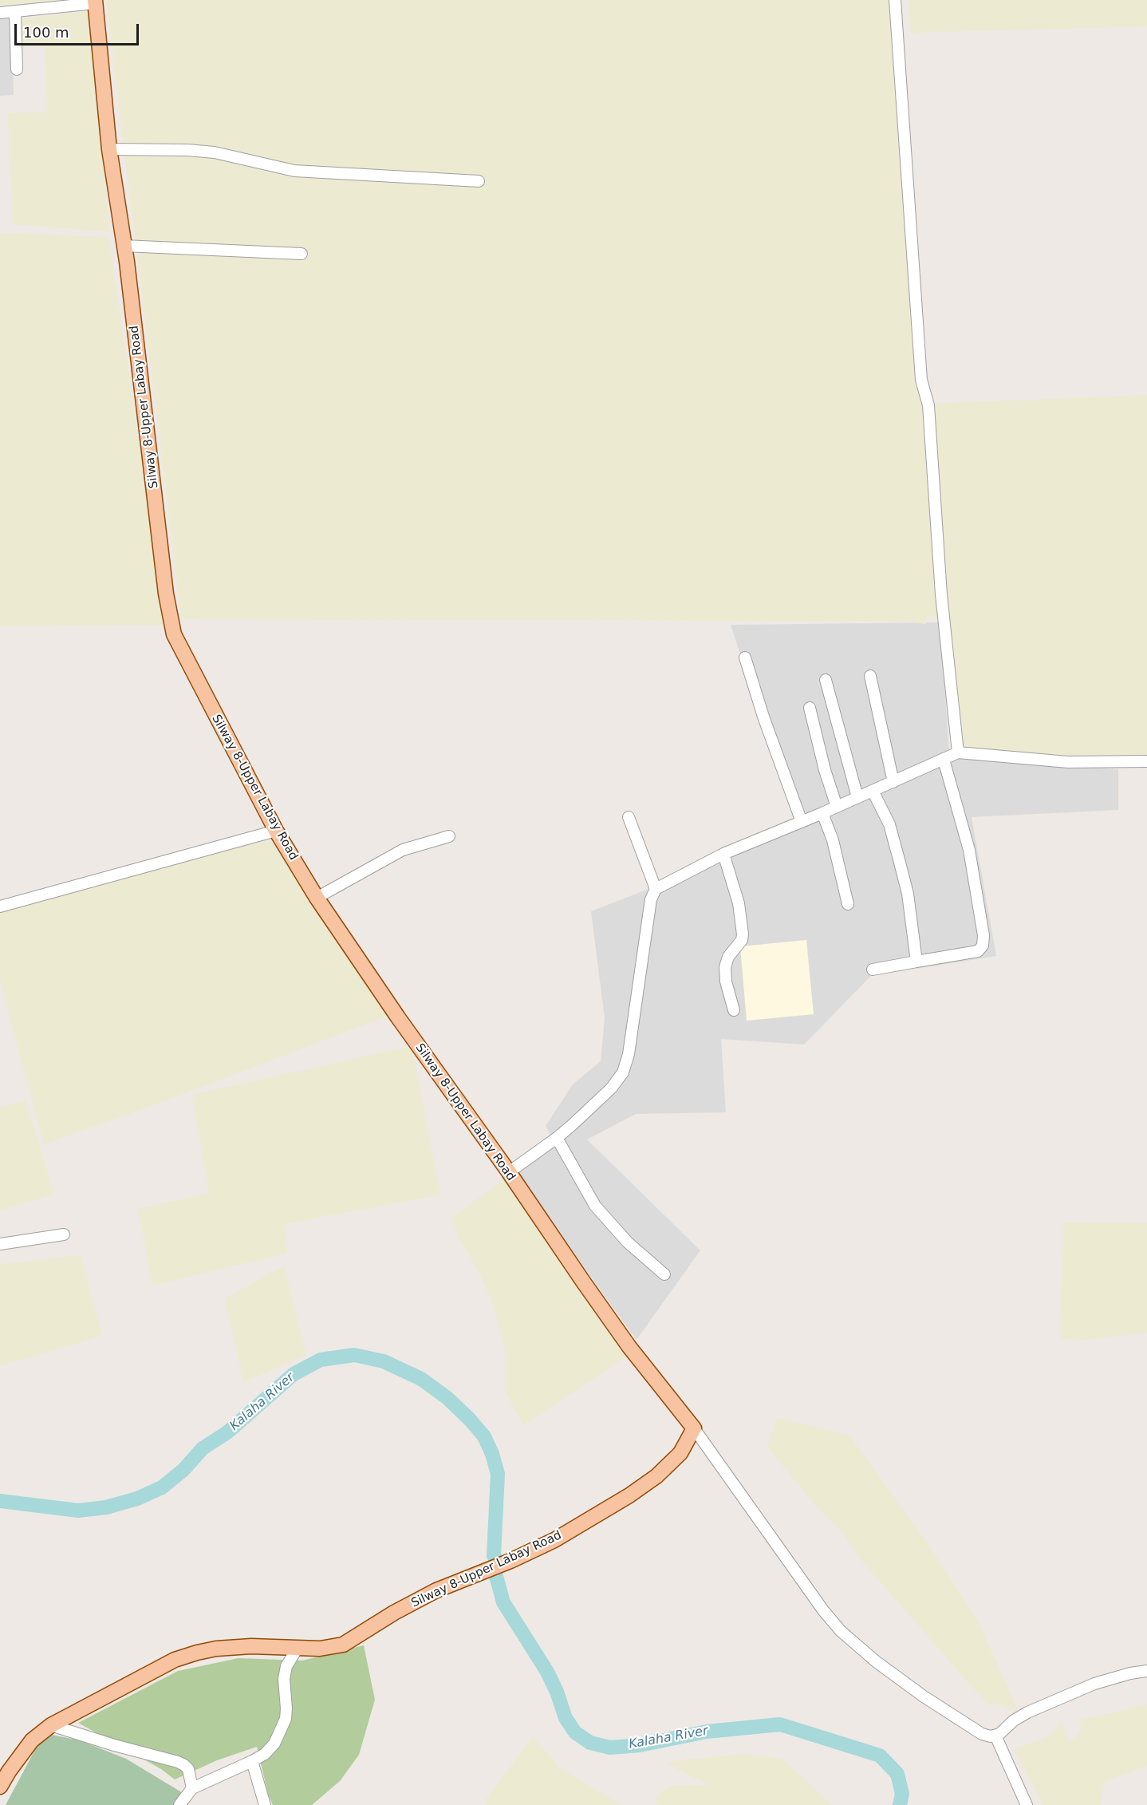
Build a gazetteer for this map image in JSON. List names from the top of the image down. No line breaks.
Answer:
{"streets":{"main road":["Silway 8-Upper Labay Road"]},"water":["Kalaha River"],"scale_bar":"100 m"}
